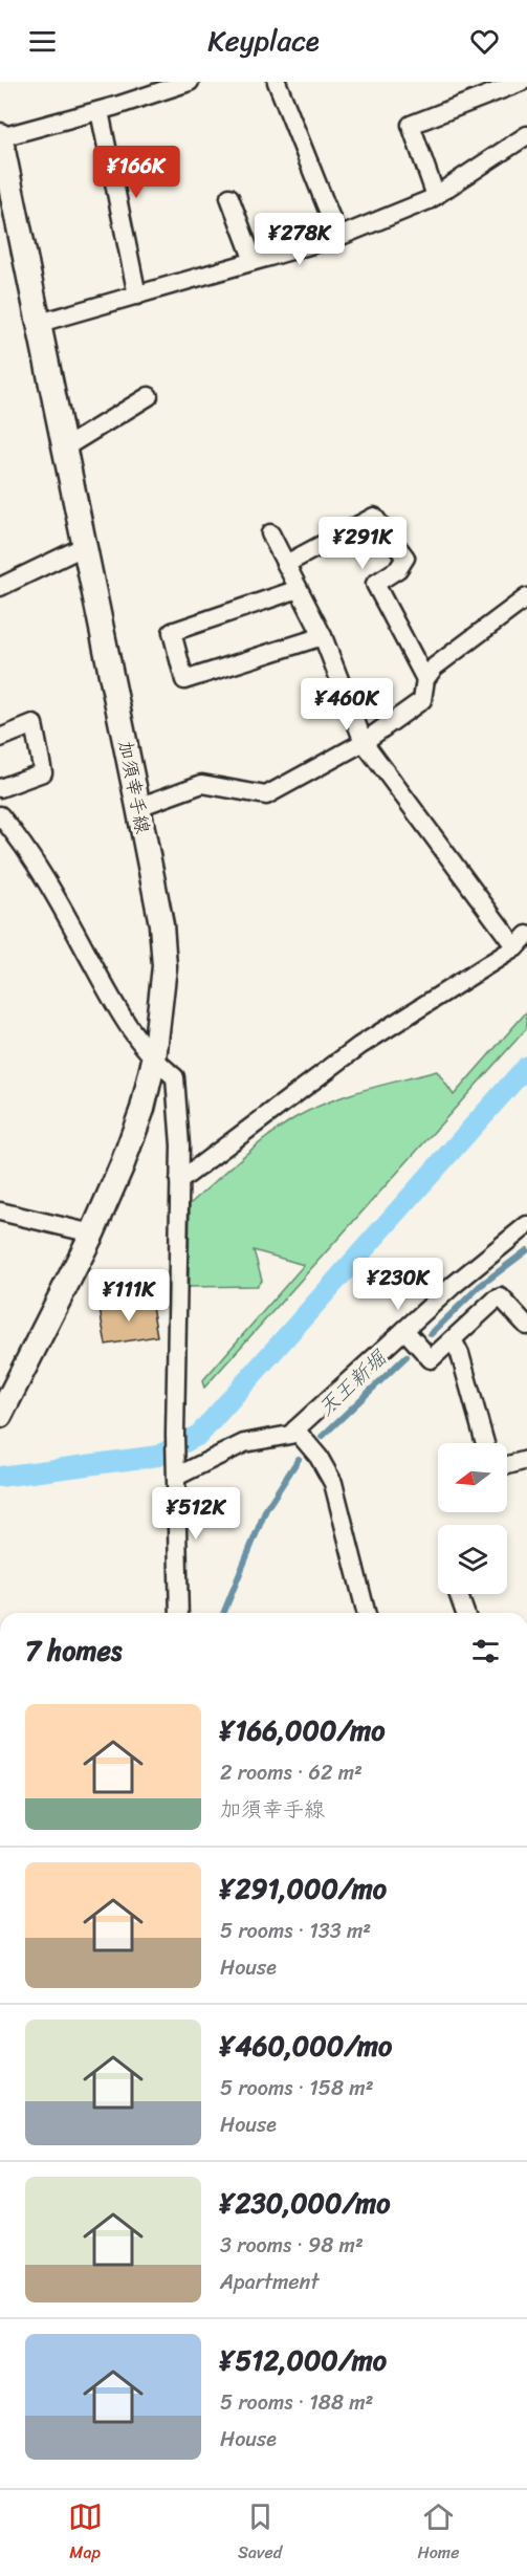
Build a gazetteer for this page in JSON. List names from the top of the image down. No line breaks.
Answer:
{"streets":{"main road":["加須幸手線"]},"water":["天王新堀"],"north":"left","page":{"header":"Keyplace","price":["¥166K","¥278K","¥291K","¥460K","¥230K","¥111K","¥512K"],"heading":"7 homes","list":[{"name":"¥166,000/mo","note":"2 rooms · 62 m² · 加須幸手線"},{"name":"¥291,000/mo","note":"5 rooms · 133 m² · House"},{"name":"¥460,000/mo","note":"5 rooms · 158 m² · House"},{"name":"¥230,000/mo","note":"3 rooms · 98 m² · Apartment"},{"name":"¥512,000/mo","note":"5 rooms · 188 m² · House"}],"tabs":["Map","Saved","Home"]}}
